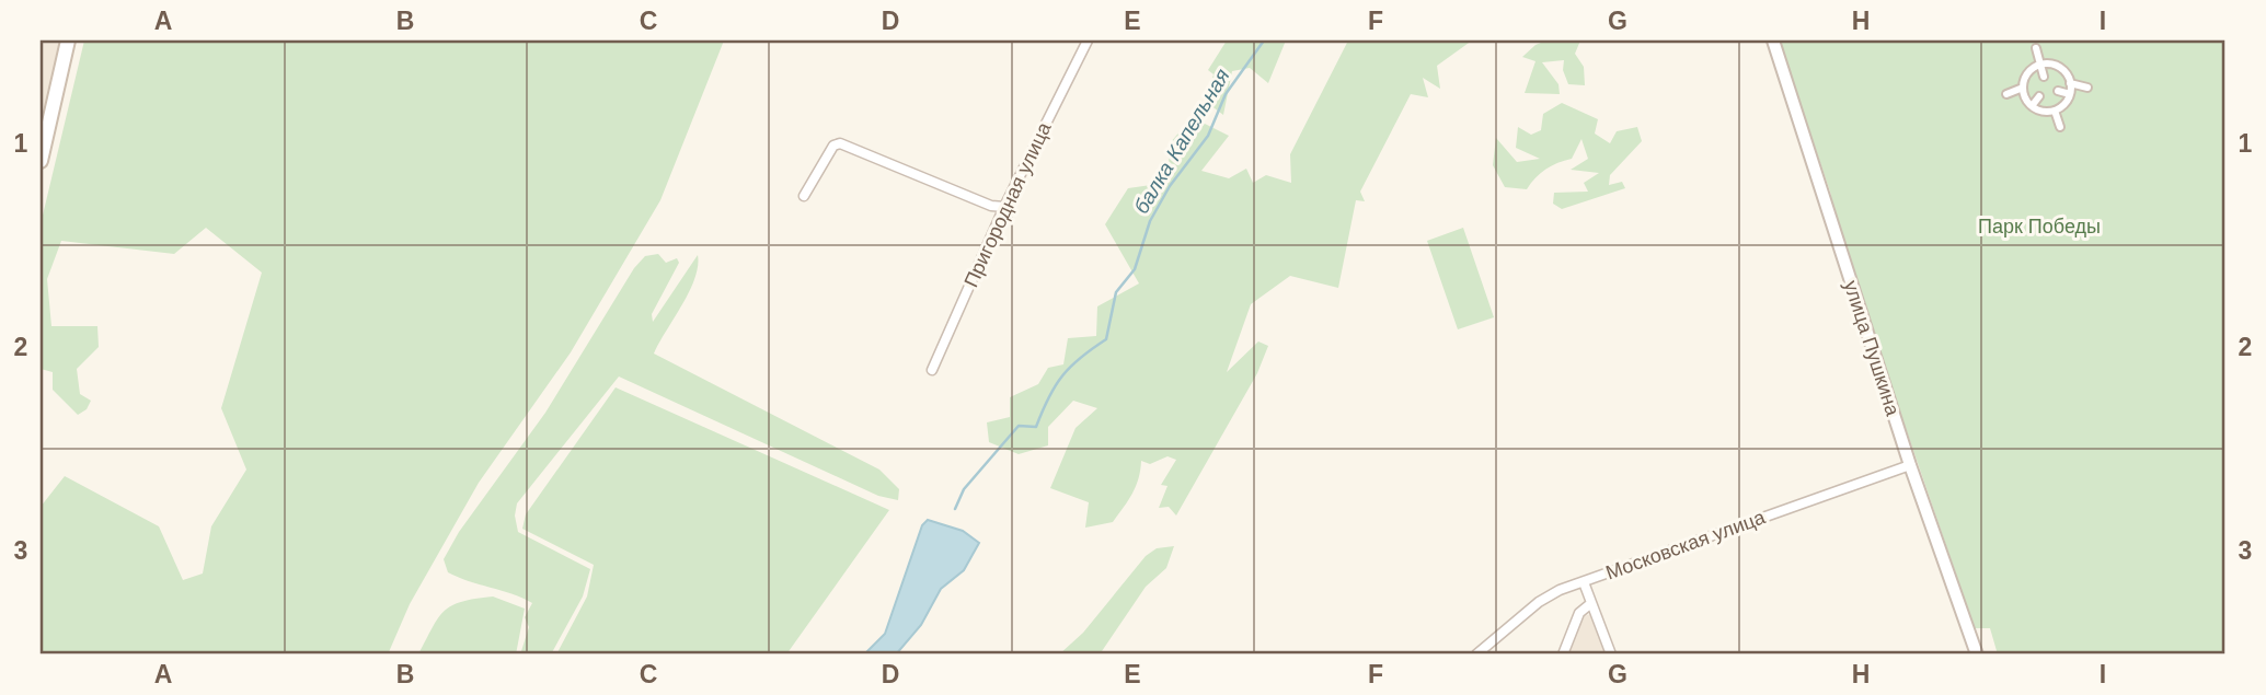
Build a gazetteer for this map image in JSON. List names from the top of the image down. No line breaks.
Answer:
{"streets":{"street":["Пригородная улица","улица Пушкина","Московская улица"]},"crossings":[["улица Пушкина","Московская улица"]],"water":["балка Капельная"],"parks":["Парк Победы"],"grid":{"columns":["A","B","C","D","E","F","G","H","I"],"rows":["1","2","3"]}}
